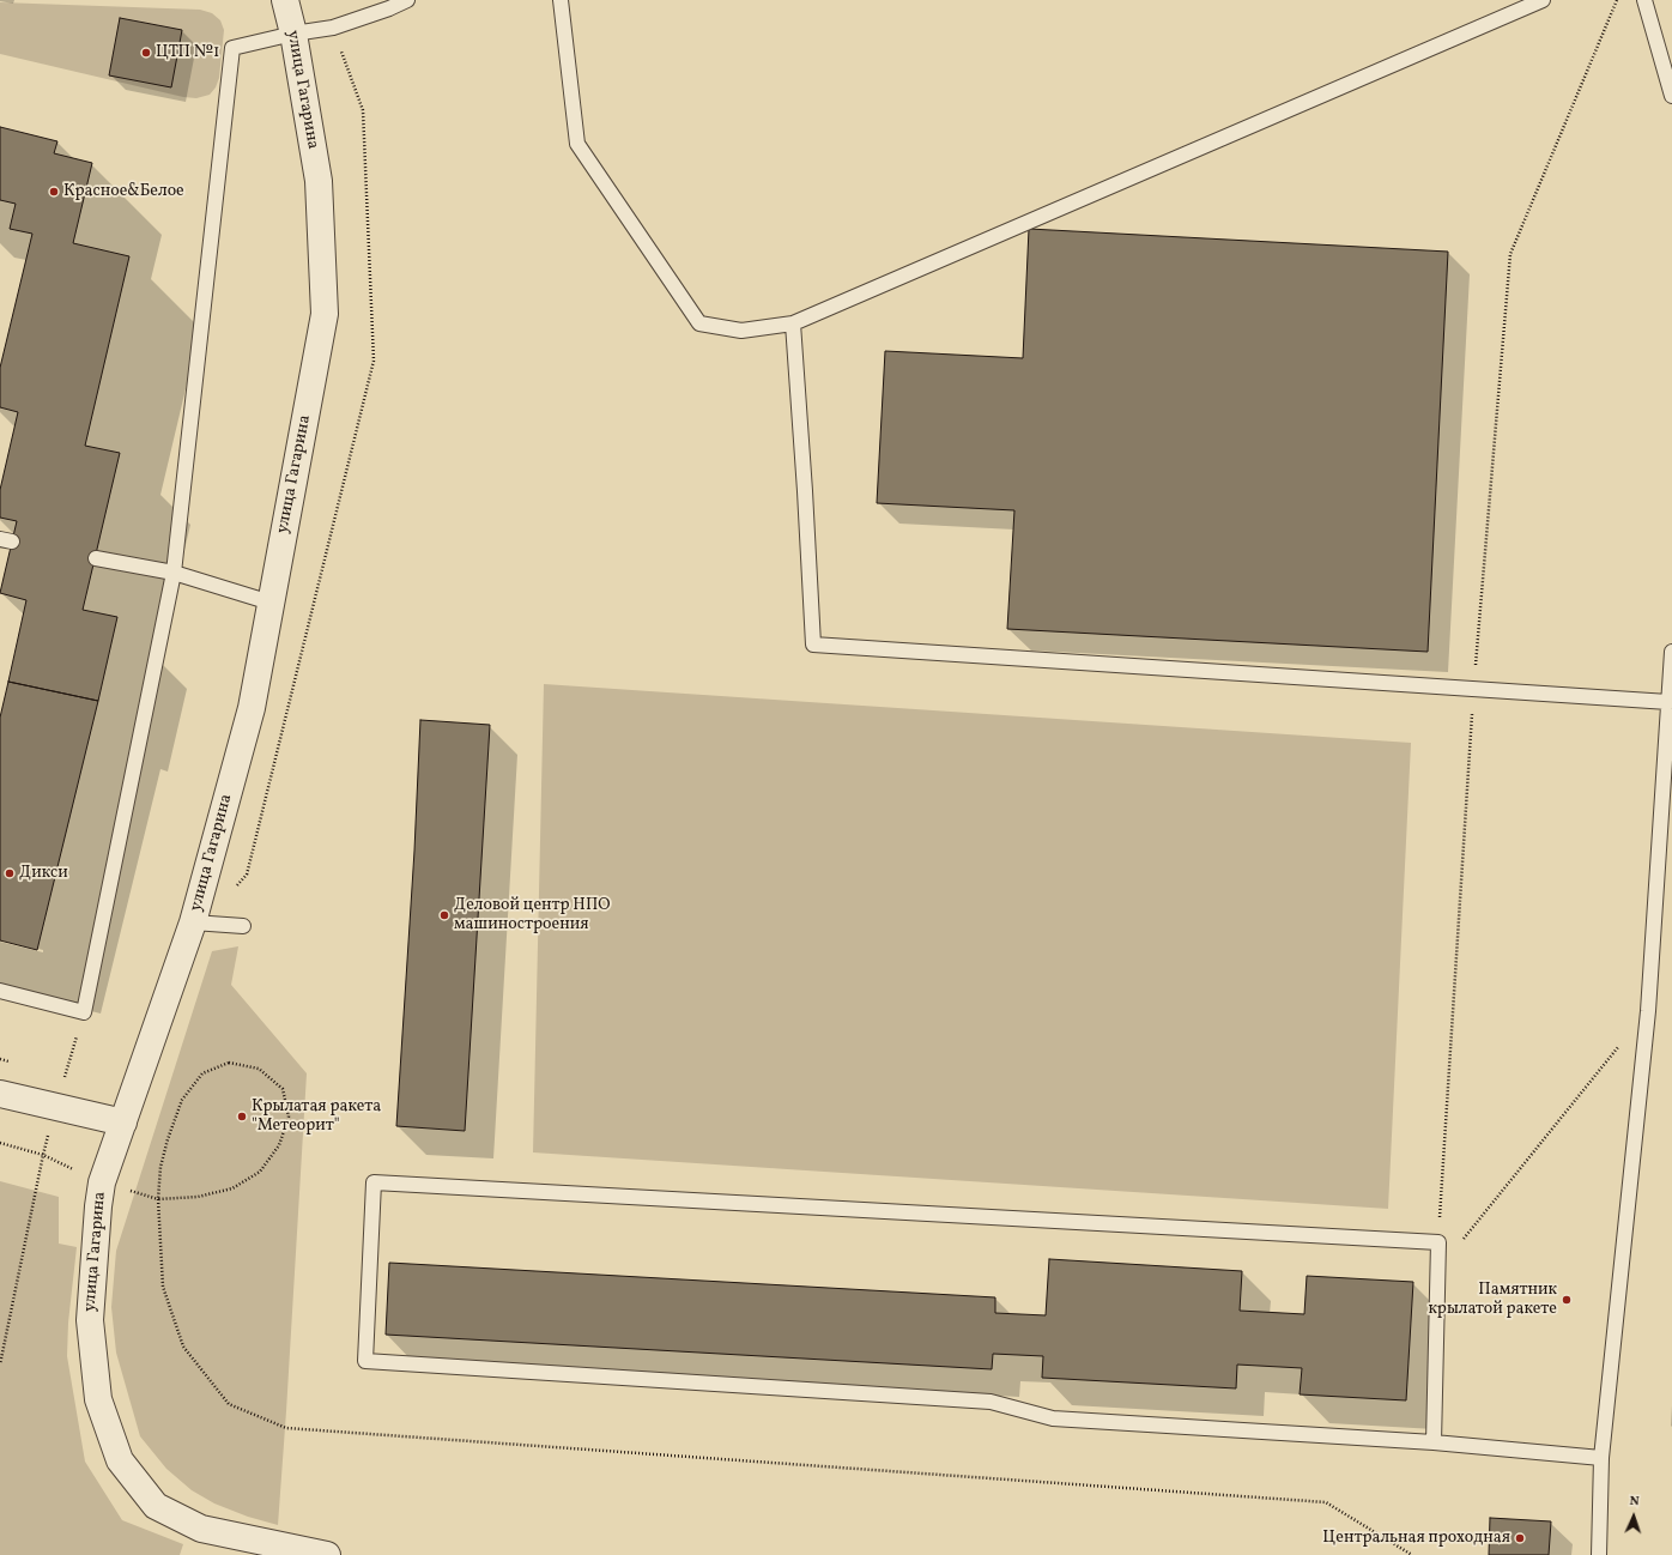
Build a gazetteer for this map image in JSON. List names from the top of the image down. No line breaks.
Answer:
{"streets":{"street":["улица Гагарина"]},"places":["ЦТП №1","Красное&Белое","Дикси","Деловой центр НПО машиностроения","Крылатая ракета \"Метеорит\"","Памятник крылатой ракете","Центральная проходная"],"north":"top"}
